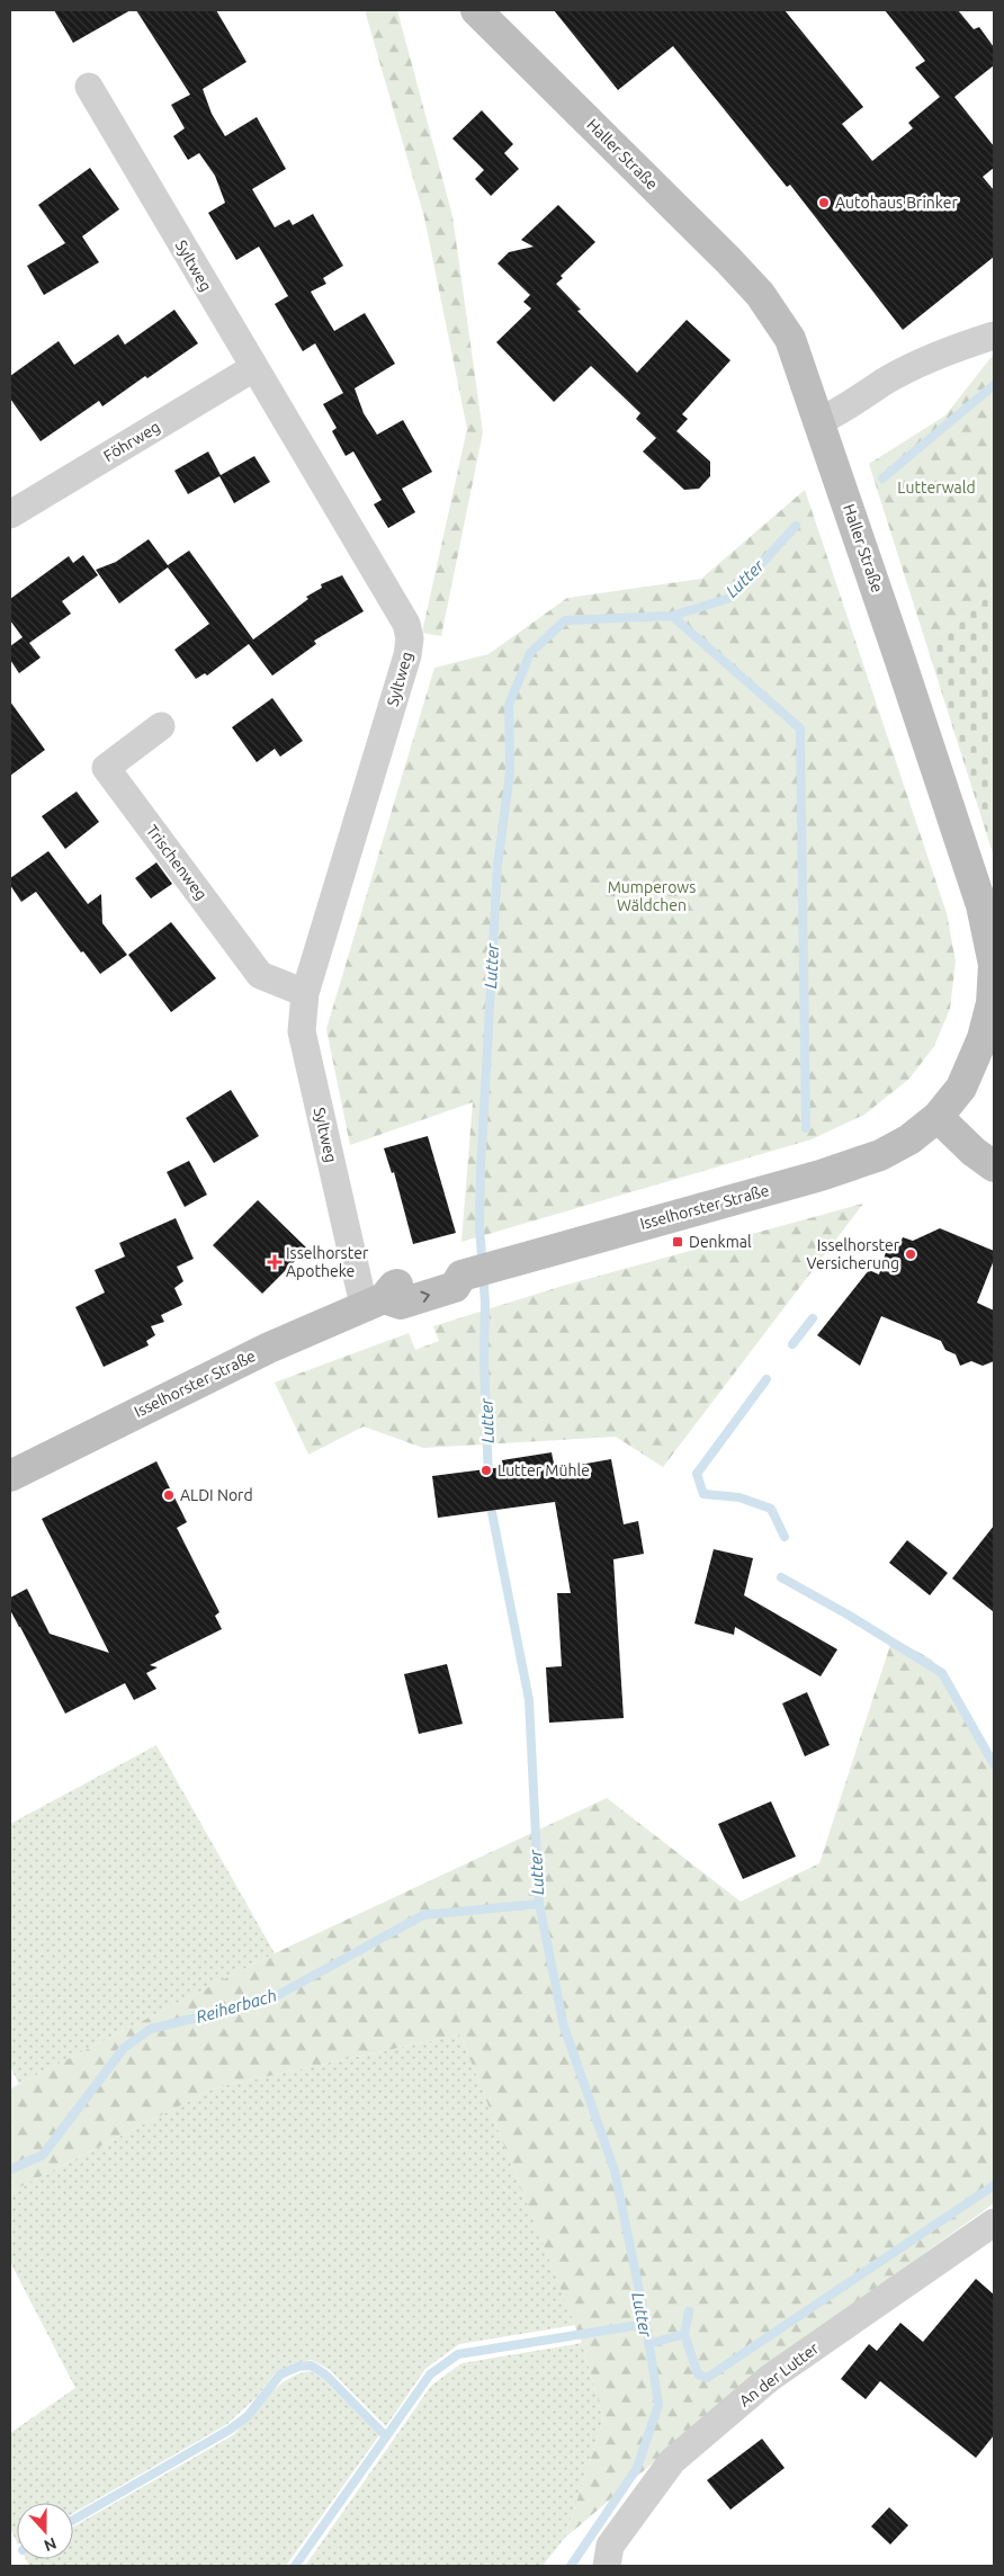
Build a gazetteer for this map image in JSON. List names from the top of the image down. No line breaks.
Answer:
{"streets":{"street":["Haller Straße","Syltweg","Föhrweg","Trischenweg","Isselhorster Straße","An der Lutter"]},"crossings":[["Haller Straße","Isselhorster Straße"],["Syltweg","Föhrweg"],["Syltweg","Trischenweg"],["Syltweg","Isselhorster Straße"]],"water":["Lutter","Reiherbach"],"parks":["Lutterwald","Mumperows Wäldchen"],"places":{"other":["Autohaus Brinker","Isselhorster Versicherung","Lutter Mühle","ALDI Nord"],"transit":["Denkmal"],"health":["Isselhorster Apotheke"]},"north":"bottom"}
